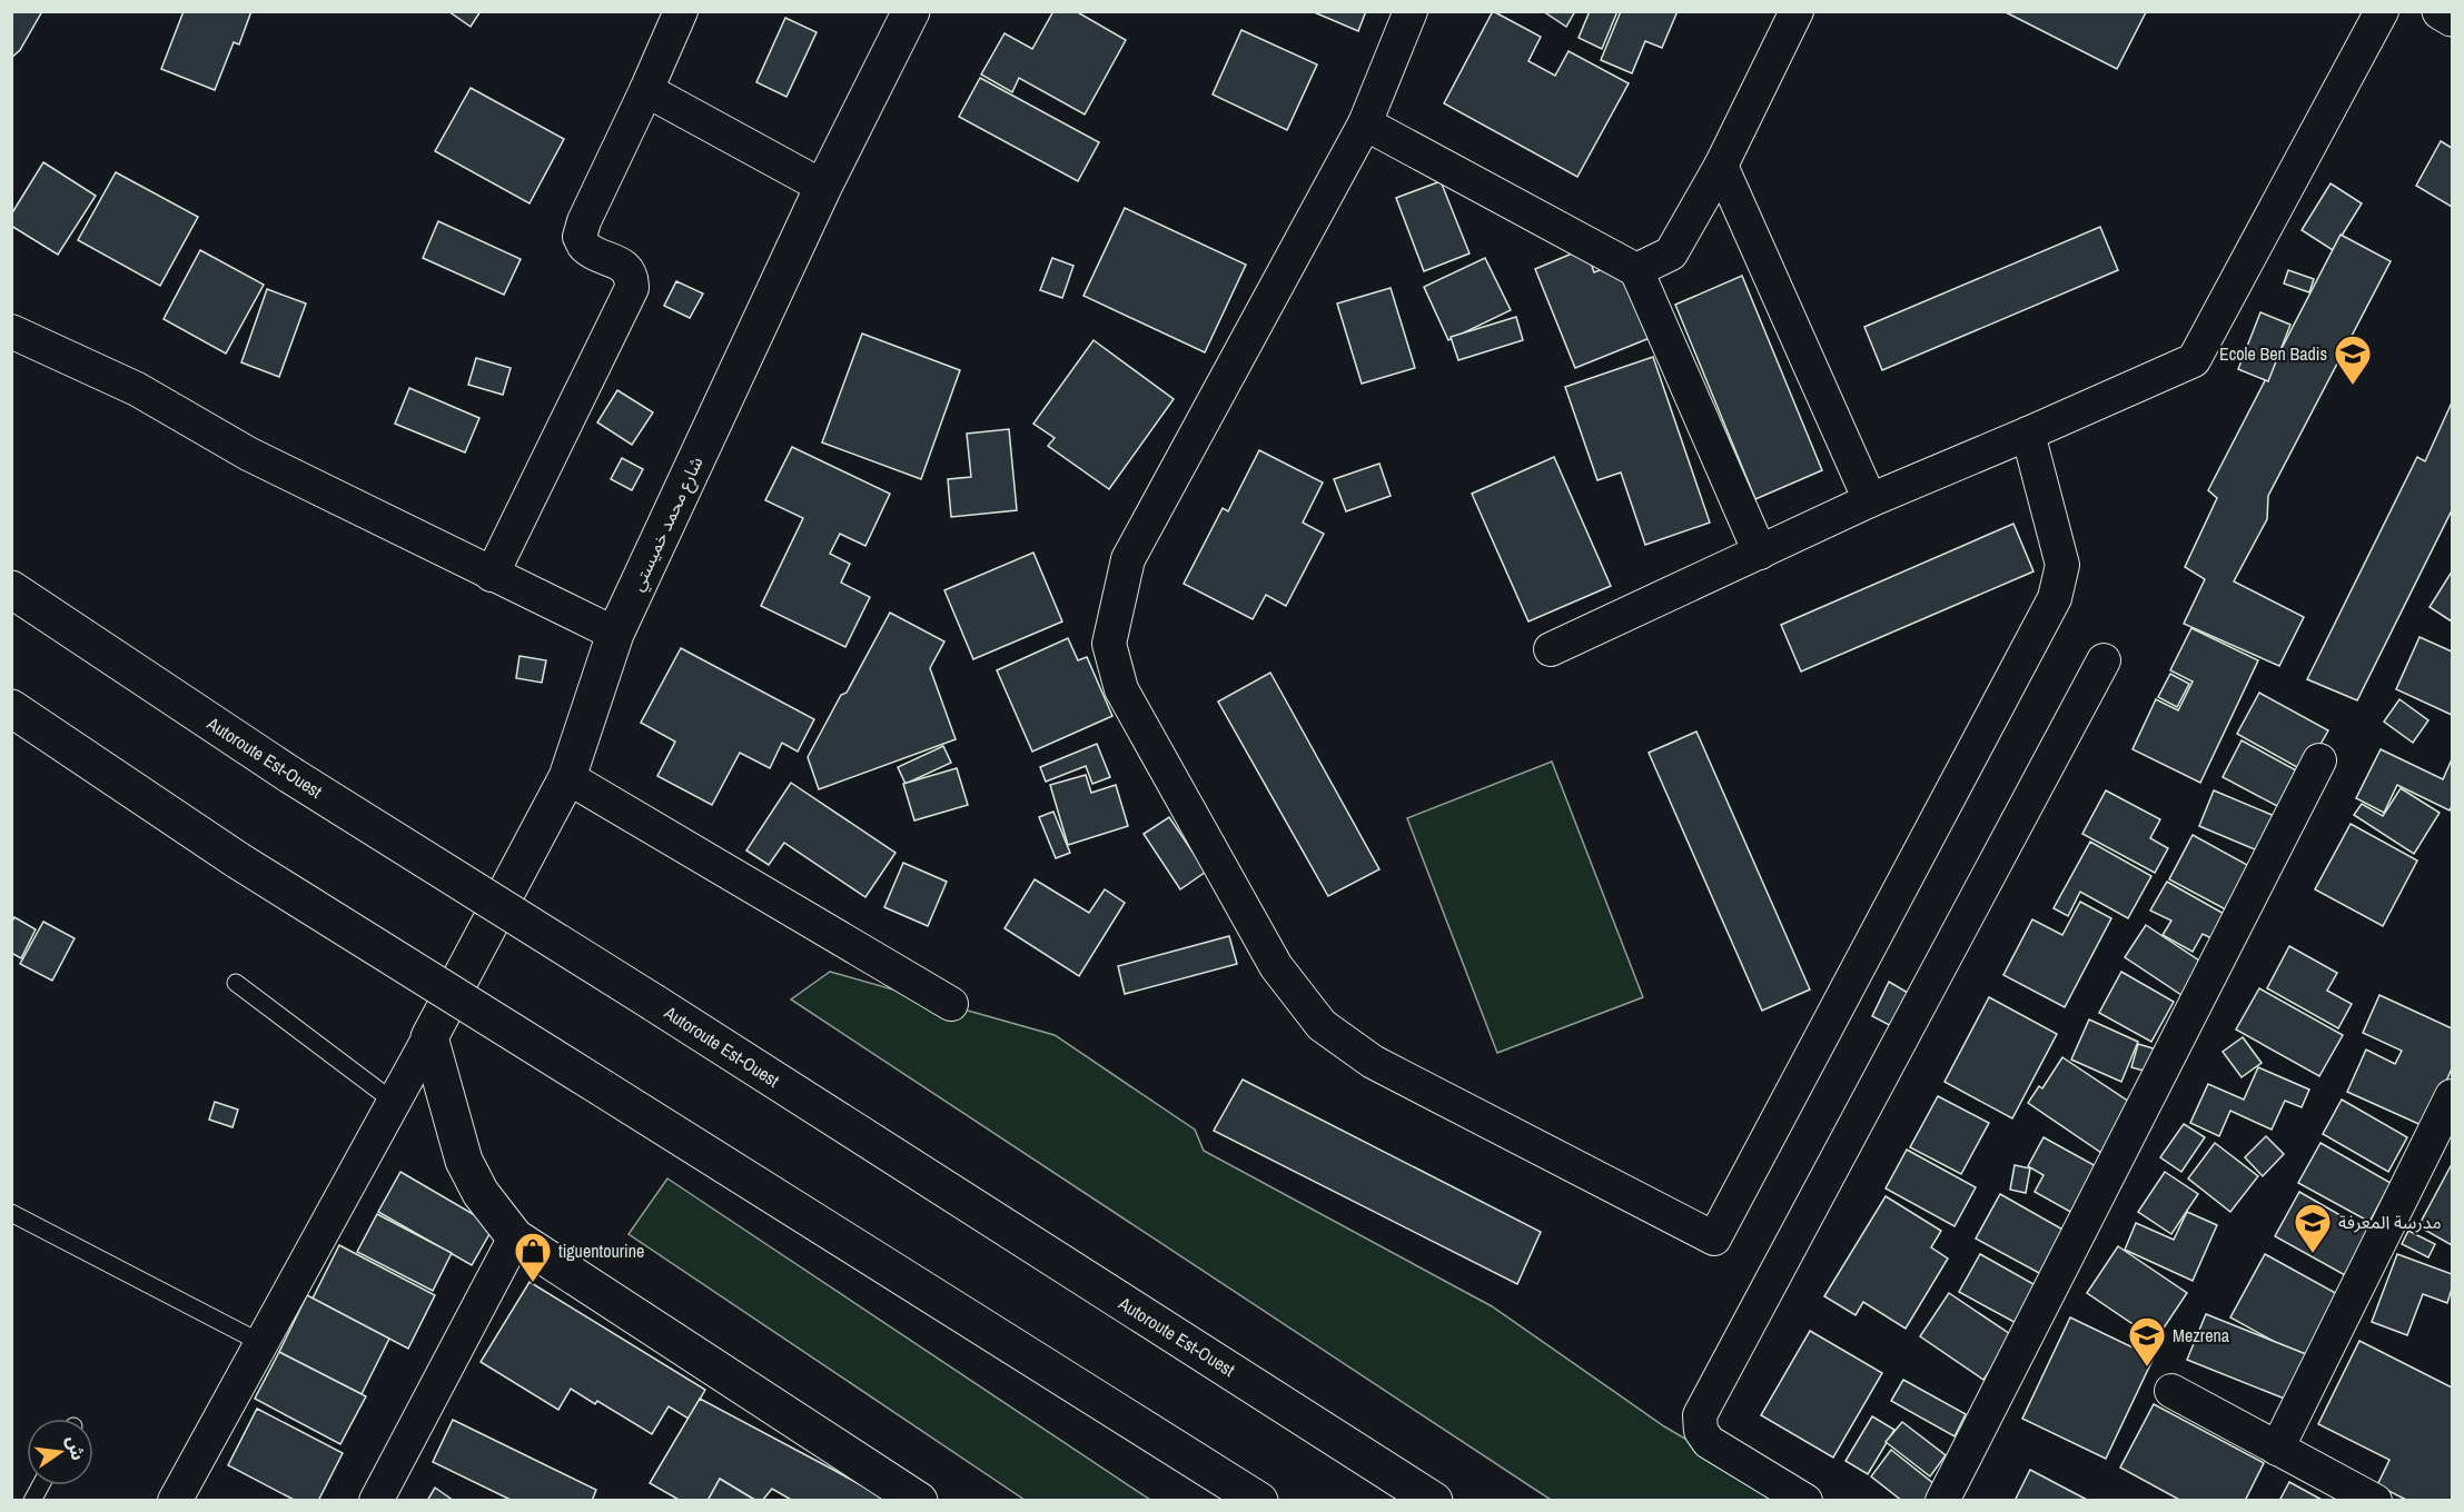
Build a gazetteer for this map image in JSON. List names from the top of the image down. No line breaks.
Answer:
{"streets":{"main road":["شارع محمد خميستي","Autoroute Est-Ouest"]},"places":{"school or university":["Ecole Ben Badis","مدرسة المعرفة","Mezrena"],"shop":["tiguentourine"]},"north":"right"}
